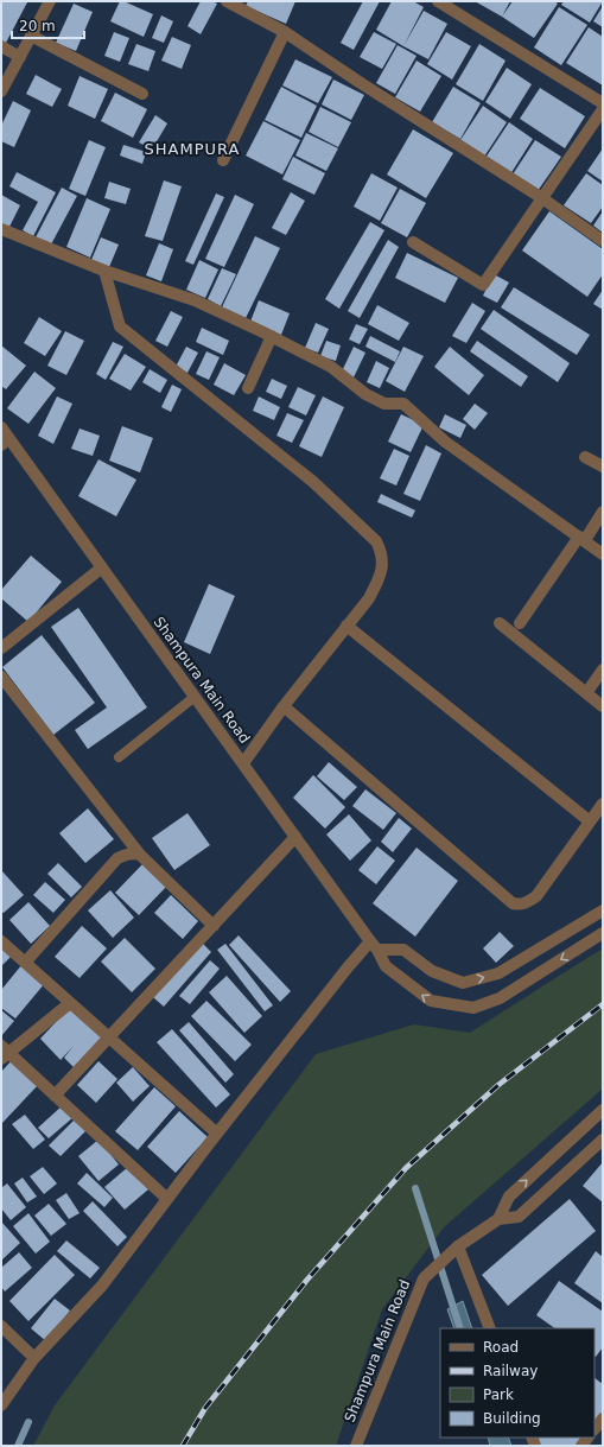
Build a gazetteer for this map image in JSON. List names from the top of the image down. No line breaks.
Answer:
{"streets":{"street":["Shampura Main Road"]},"districts":["SHAMPURA"],"legend":["Road","Railway","Park","Building"],"scale_bar":"20 m"}
